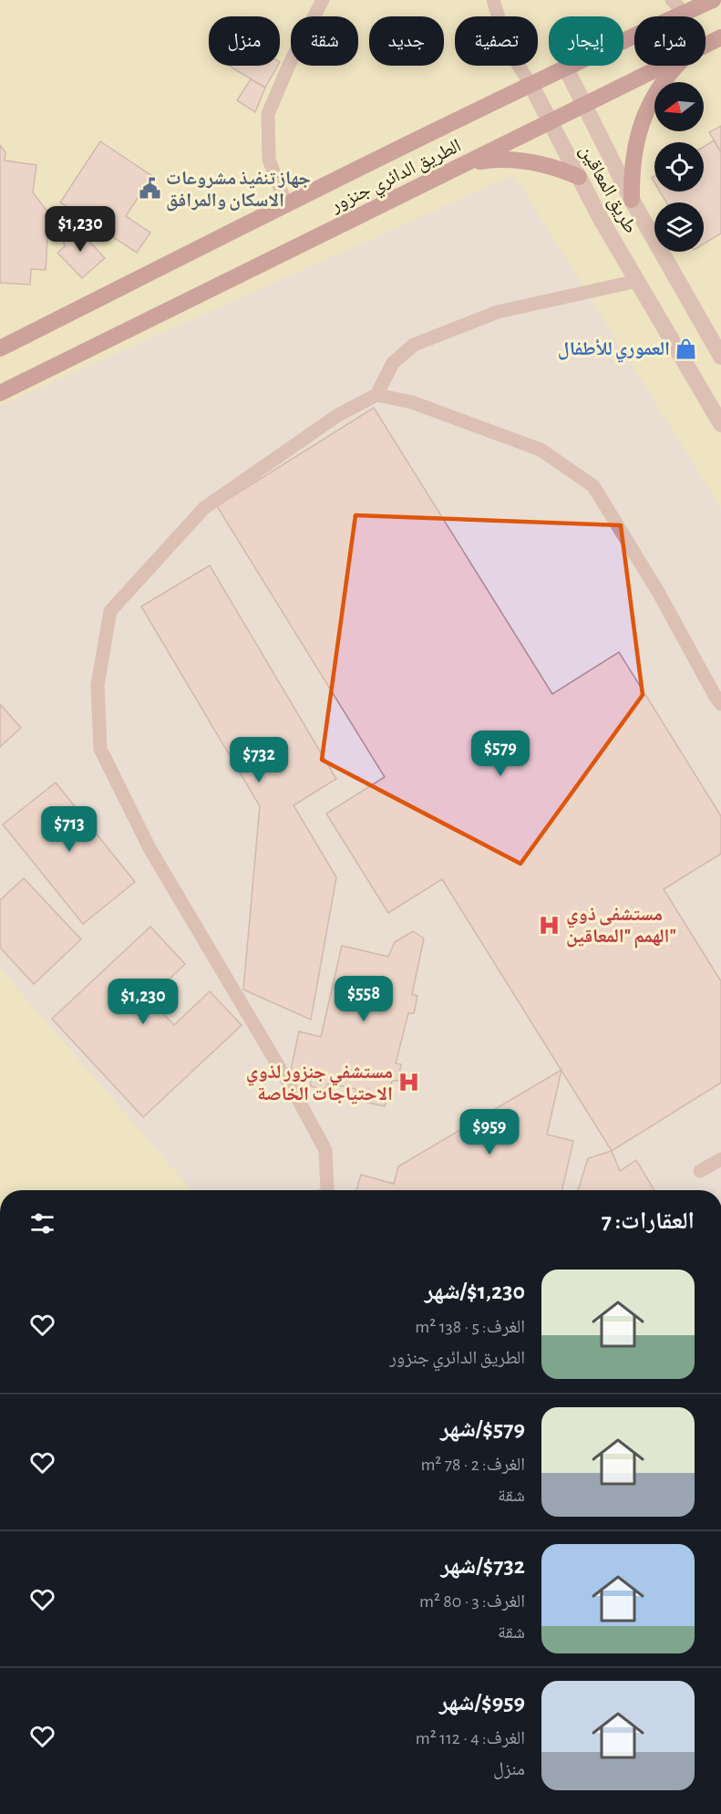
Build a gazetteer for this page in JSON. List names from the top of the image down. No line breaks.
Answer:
{"streets":{"main road":["الطريق الدائري جنزور"],"street":["طريق المعاقين"]},"crossings":[["الطريق الدائري جنزور","طريق المعاقين"]],"places":{"public building":["جهاز تنفيذ مشروعات الاسكان والمرافق"],"shop":["العموري للأطفال"],"hospital":["مستشفى ذوي الهمم \"المعاقين\"","مستشفي جنزور لذوي الاحتياجات الخاصة"]},"north":"left","page":{"chip":["شراء","إيجار","تصفية","جديد","شقة","منزل"],"price":["$1,230","$579","$732","$713","$558","$1,230","$959"],"heading":"العقارات: 7","list":[{"name":"$1,230/شهر","note":"الغرف: 5 · 138 m² · الطريق الدائري جنزور"},{"name":"$579/شهر","note":"الغرف: 2 · 78 m² · شقة"},{"name":"$732/شهر","note":"الغرف: 3 · 80 m² · شقة"},{"name":"$959/شهر","note":"الغرف: 4 · 112 m² · منزل"}]}}
